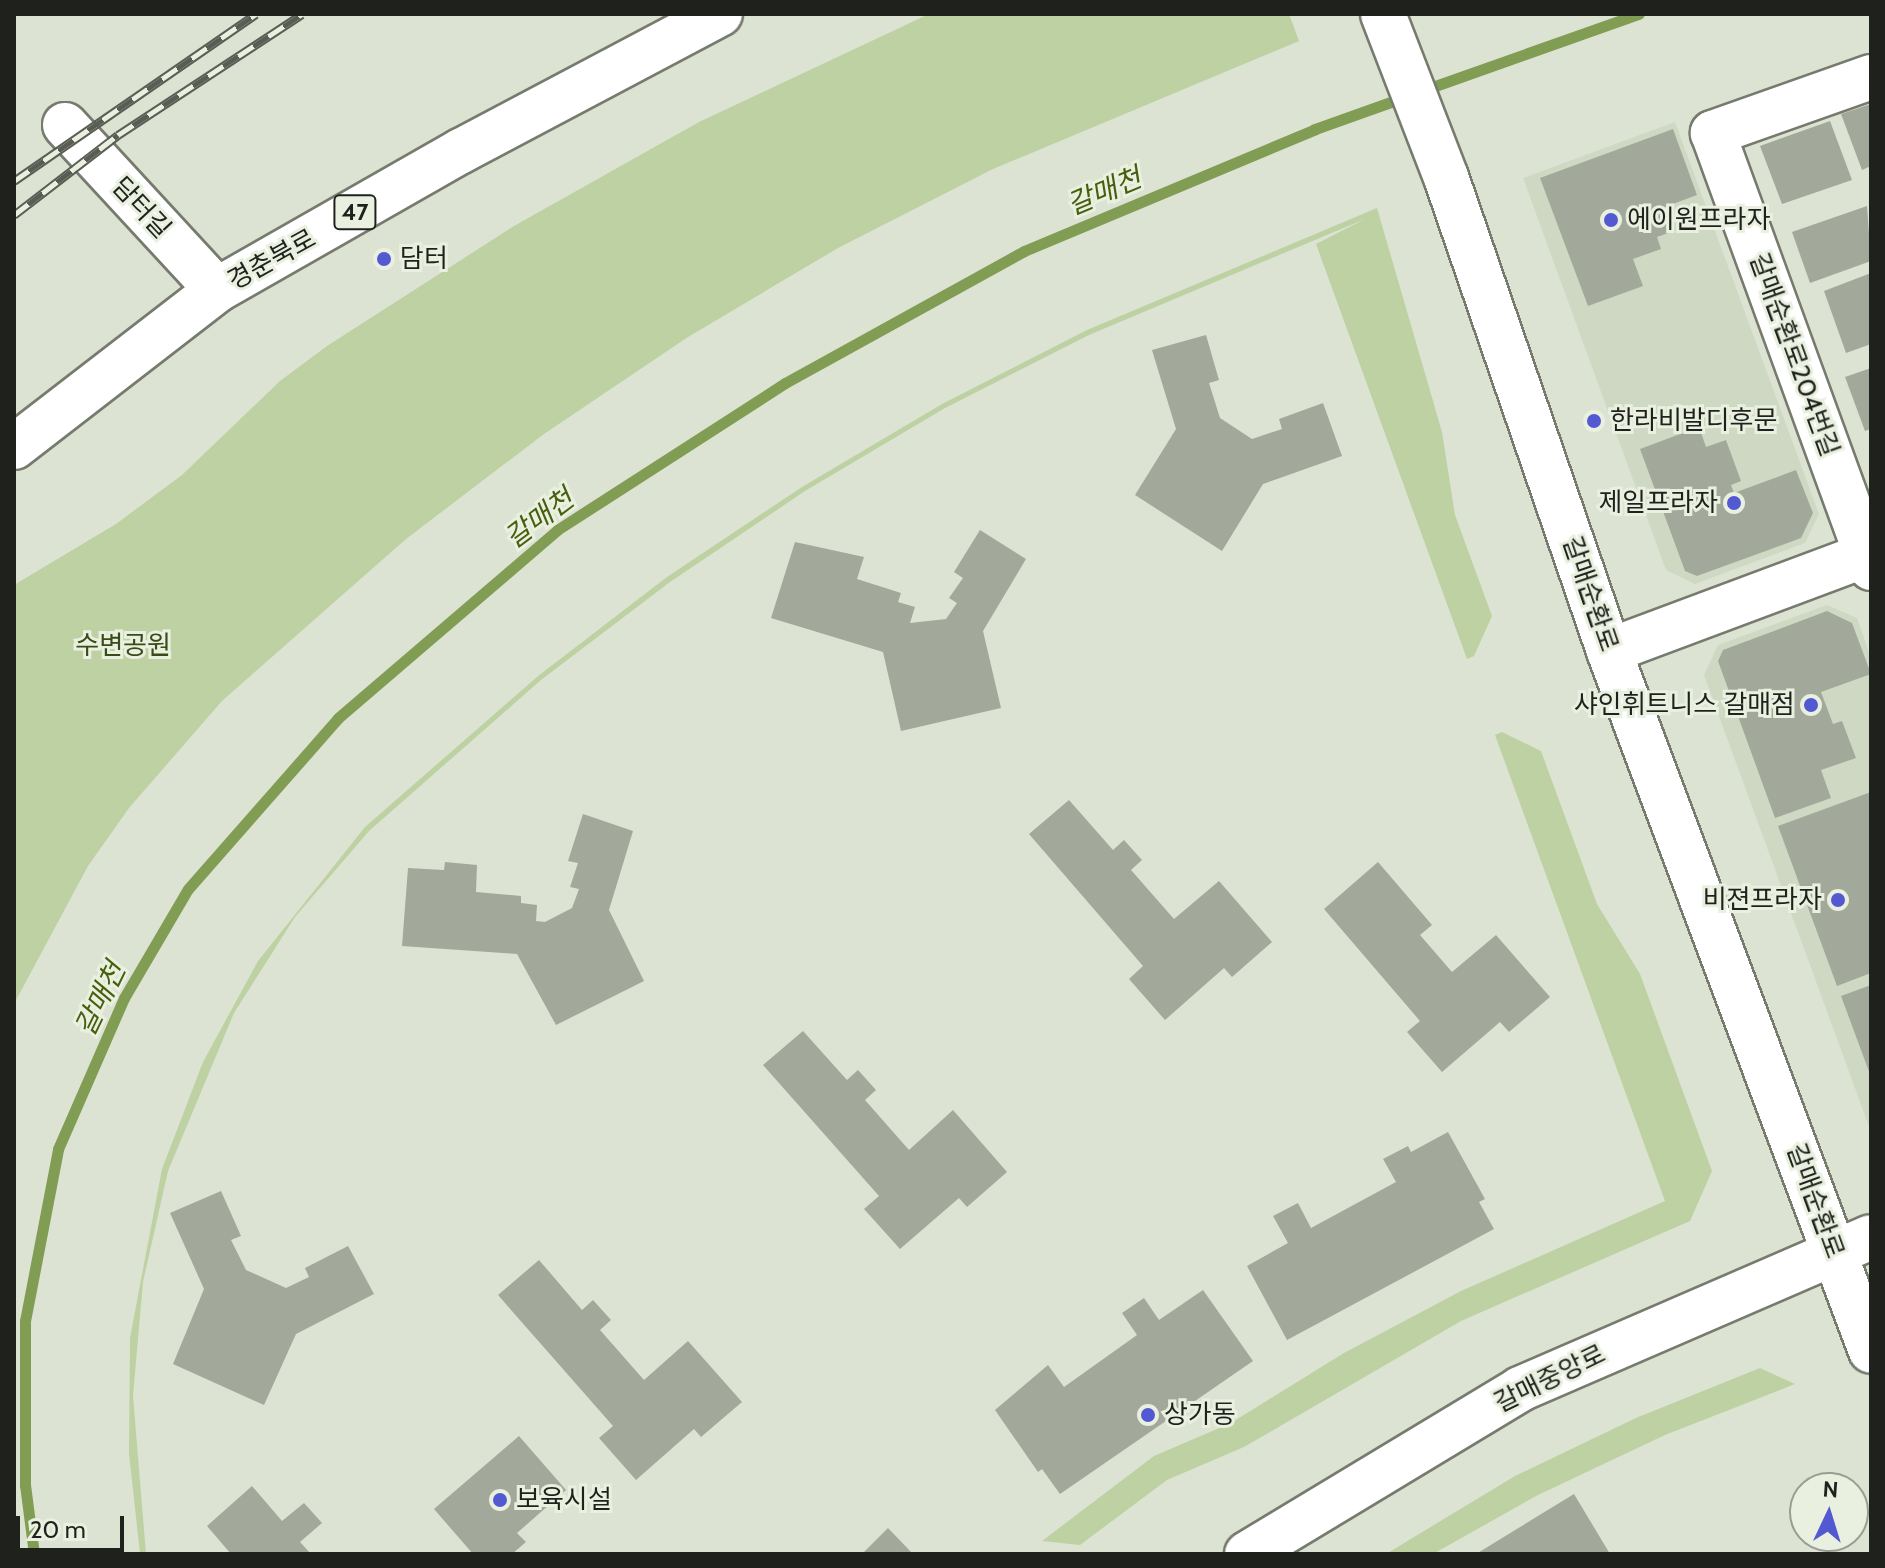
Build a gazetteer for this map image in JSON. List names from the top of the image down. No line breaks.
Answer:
{"streets":{"street":["담터길","47","경춘북로","갈매순환로204번길","갈매순환로","갈매중앙로"]},"crossings":[["담터길","경춘북로"],["갈매순환로204번길","갈매순환로"],["갈매순환로","갈매중앙로"]],"water":["갈매천"],"parks":["수변공원"],"places":["에이원프라자","담터","한라비발디후문","제일프라자","샤인휘트니스 갈매점","비젼프라자","상가동","보육시설"],"scale_bar":"20 m","north":"top"}
